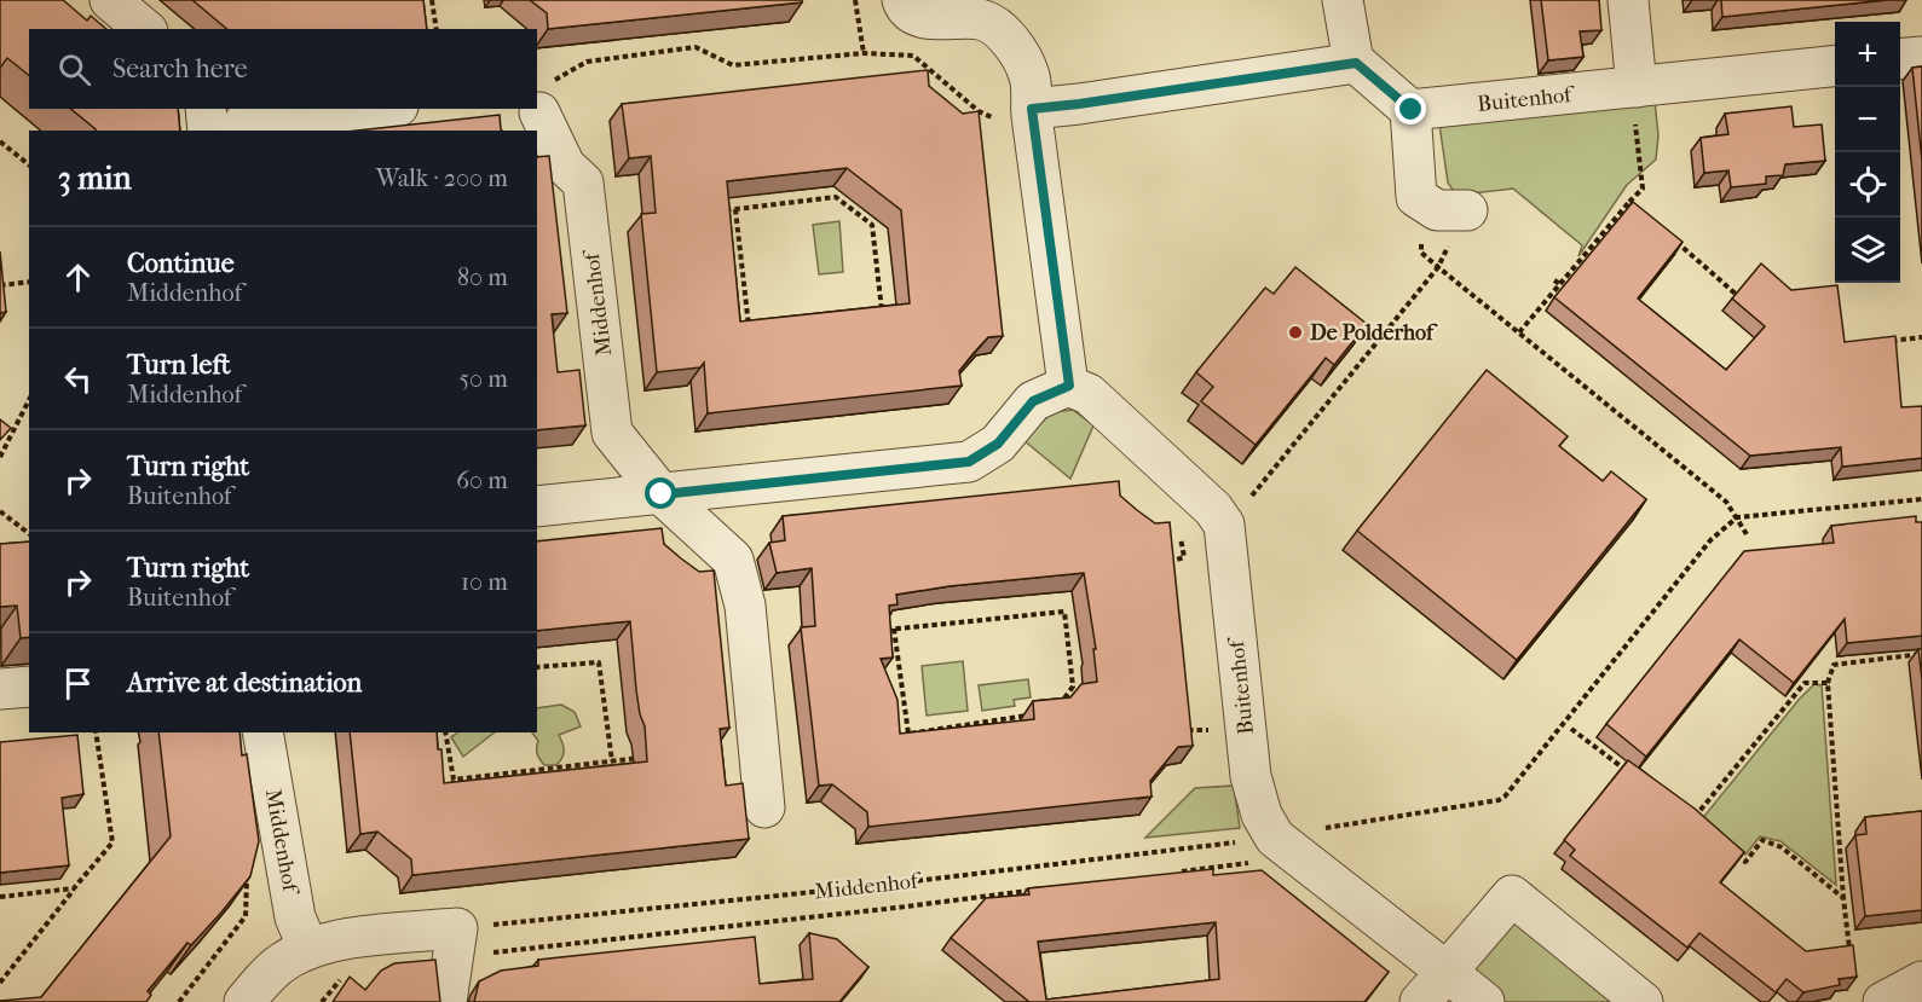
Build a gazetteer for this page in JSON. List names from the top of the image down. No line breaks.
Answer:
{"streets":{"street":["Buitenhof","Middenhof"]},"crossings":[["Buitenhof","Middenhof"]],"places":["De Polderhof"],"page":{"map_buttons":["+","−"],"search":"Search here","heading":["3 min","Walk · 200 m"],"list":[["Continue","Middenhof","80 m"],["Turn left","Middenhof","50 m"],["Turn right","Buitenhof","60 m"],["Turn right","Buitenhof","10 m"],"Arrive at destination"]}}
